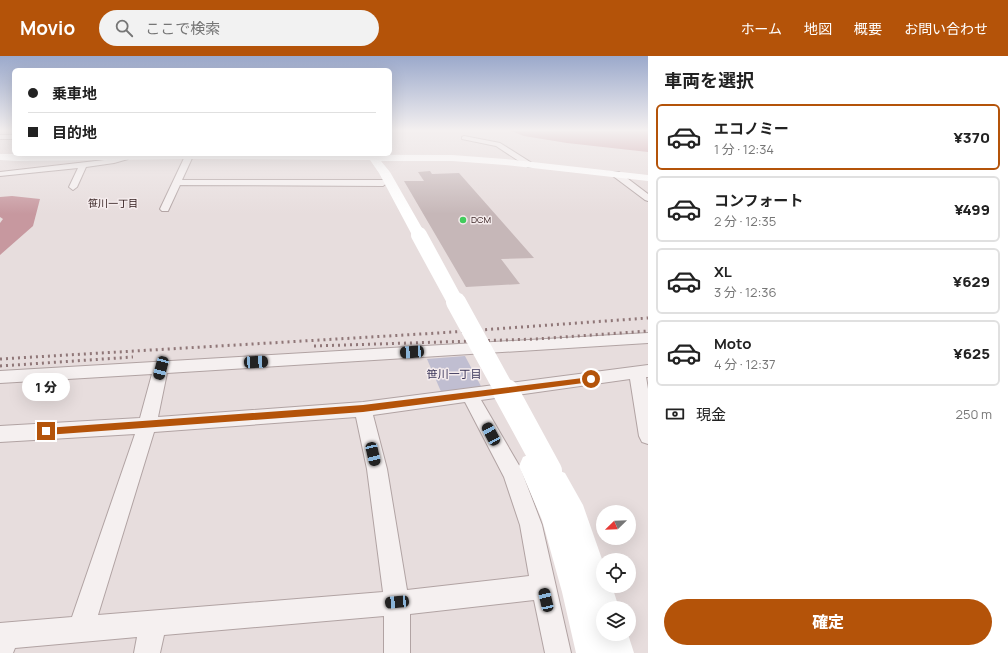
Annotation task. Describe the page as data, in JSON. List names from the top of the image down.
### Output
{
  "districts": ["笹川一丁目"],
  "parks": ["笹川一丁目"],
  "places": ["DCM"],
  "north": "bottom left",
  "page": {
    "header": "Movio",
    "search": "ここで検索",
    "nav": [
      "ホーム",
      "地図",
      "概要",
      "お問い合わせ"
    ],
    "heading": "車両を選択",
    "banner": ["乗車地", "目的地"],
    "list": [
      {
        "name": "エコノミー",
        "note": "1 分 · 12:34",
        "value": "¥370"
      },
      {
        "name": "コンフォート",
        "note": "2 分 · 12:35",
        "value": "¥499"
      },
      {
        "name": "XL",
        "note": "3 分 · 12:36",
        "value": "¥629"
      },
      {
        "name": "Moto",
        "note": "4 分 · 12:37",
        "value": "¥625"
      }
    ],
    "bubble": "1 分",
    "pay": ["現金", "250 m"],
    "buttons": "確定"
  }
}
